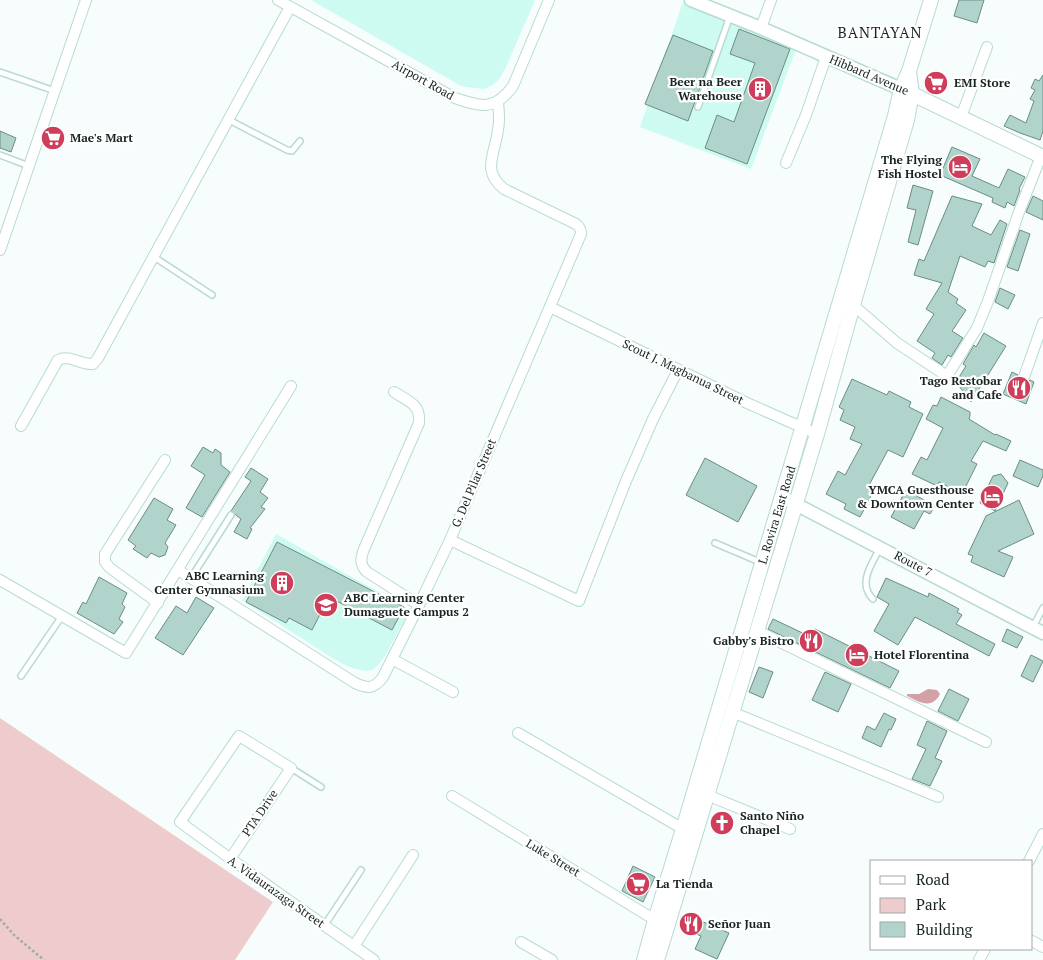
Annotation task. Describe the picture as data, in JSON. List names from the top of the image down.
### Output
{
  "streets": {
    "main road": ["Hibbard Avenue", "L. Rovira East Road"],
    "street": [
      "Airport Road",
      "Scout J. Magbanua Street",
      "G. Del Pilar Street",
      "Route 7",
      "PTA Drive",
      "Luke Street",
      "A. Vidaurazaga Street"
    ]
  },
  "crossings": [
    ["Hibbard Avenue", "L. Rovira East Road"],
    ["Airport Road", "G. Del Pilar Street"],
    ["Scout J. Magbanua Street", "G. Del Pilar Street"],
    ["Scout J. Magbanua Street", "L. Rovira East Road"],
    ["L. Rovira East Road", "Route 7"],
    ["L. Rovira East Road", "Luke Street"],
    ["PTA Drive", "A. Vidaurazaga Street"]
  ],
  "districts": ["BANTAYAN"],
  "places": {
    "supermarket": ["EMI Store", "Mae's Mart", "La Tienda"],
    "building": ["Beer na Beer Warehouse", "ABC Learning Center Gymnasium"],
    "hotel": ["The Flying Fish Hostel", "YMCA Guesthouse & Downtown Center", "Hotel Florentina"],
    "restaurant": ["Tago Restobar and Cafe", "Gabby's Bistro", "Señor Juan"],
    "school or university": ["ABC Learning Center Dumaguete Campus 2"],
    "church": ["Santo Niño Chapel"]
  },
  "legend": ["Road", "Park", "Building"]
}
